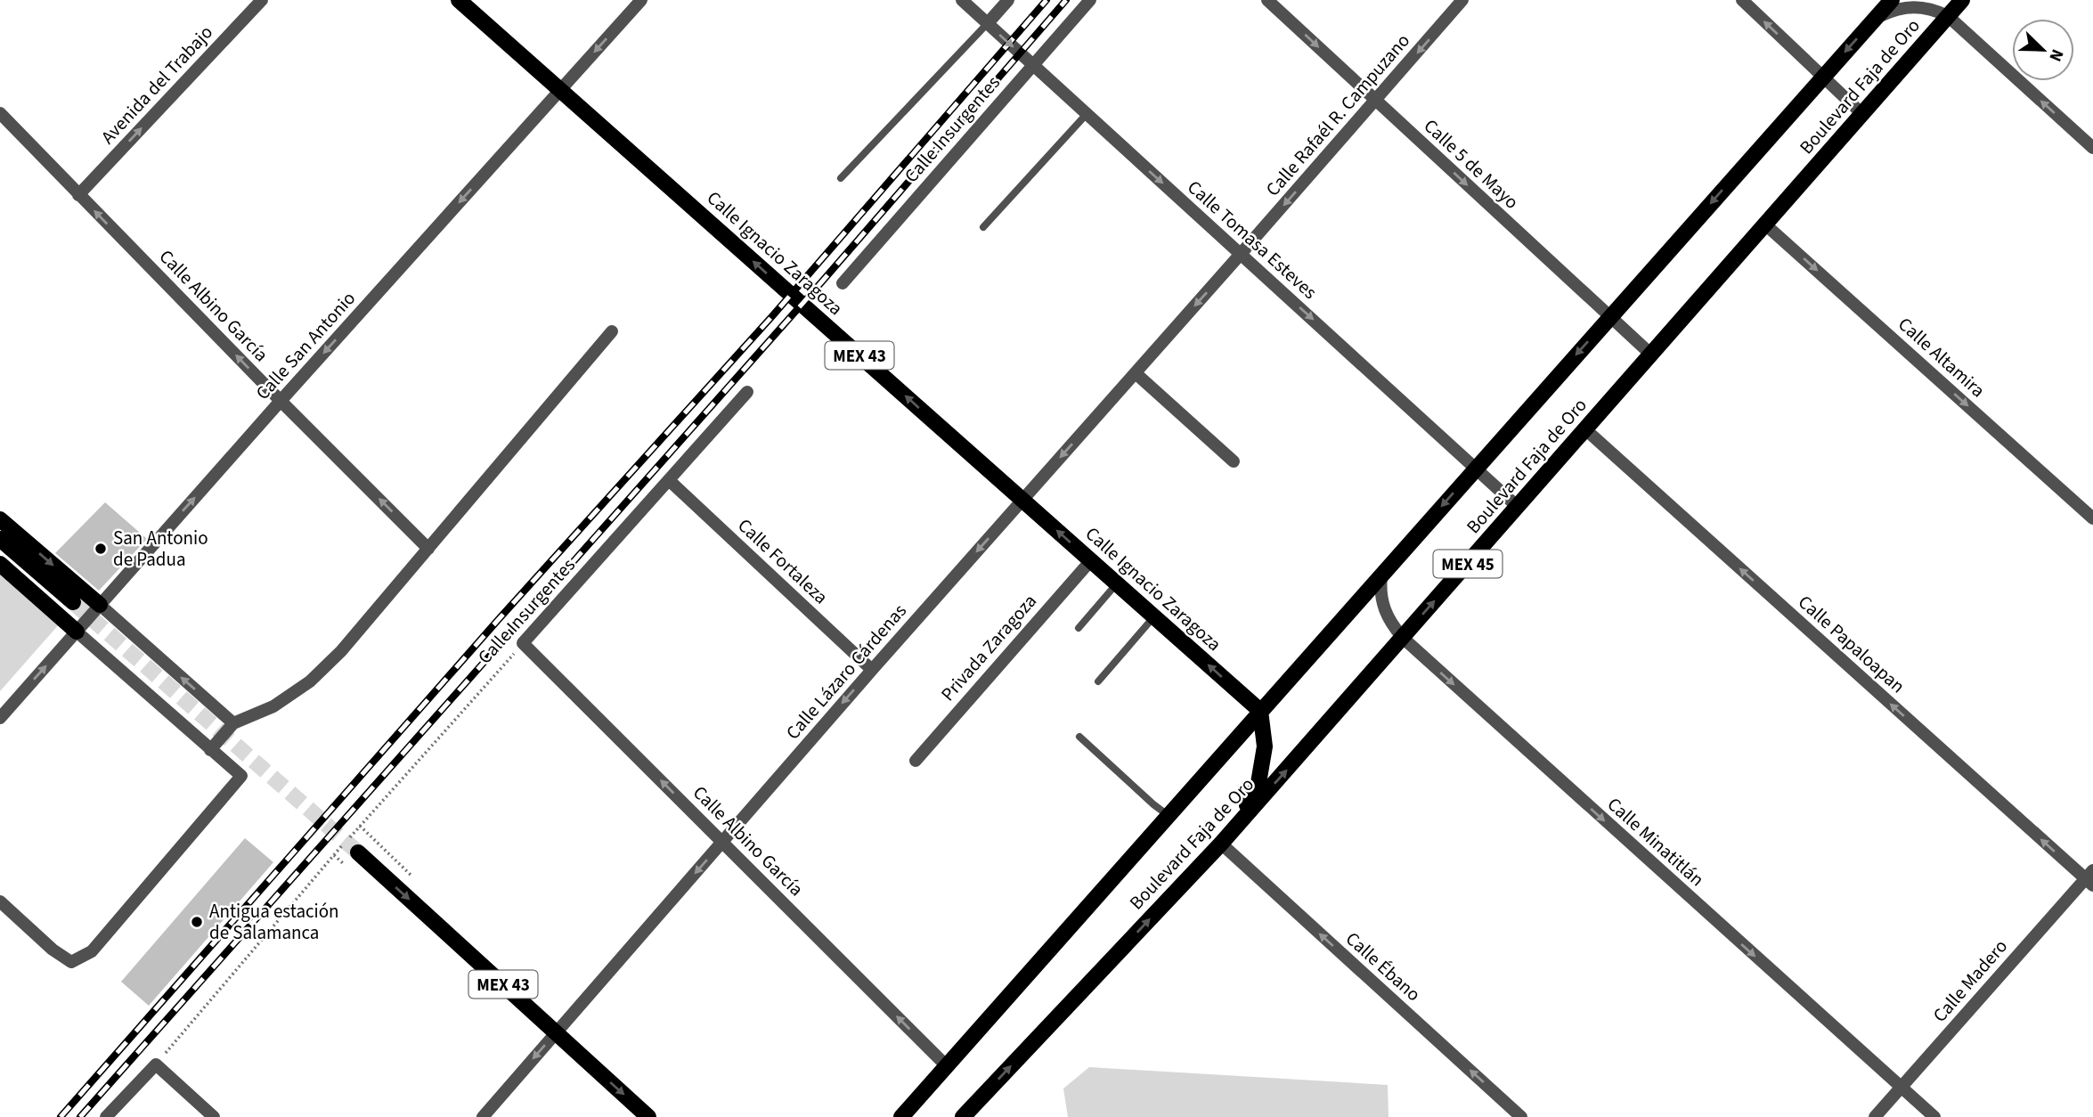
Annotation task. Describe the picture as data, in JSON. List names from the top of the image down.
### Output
{
  "streets": {
    "main road": [
      "Boulevard Faja de Oro",
      "Calle Ignacio Zaragoza",
      "MEX 43",
      "MEX 45"
    ],
    "street": [
      "Avenida del Trabajo",
      "Calle Rafaél R. Campuzano",
      "Calle Insurgentes",
      "Calle 5 de Mayo",
      "Calle Tomasa Esteves",
      "Calle Albino García",
      "Calle San Antonio",
      "Calle Altamira",
      "Calle Fortaleza",
      "Calle Papaloapan",
      "Privada Zaragoza",
      "Calle Lázaro Cárdenas",
      "Calle Minatitlán",
      "Calle Ébano",
      "Calle Madero"
    ]
  },
  "crossings": [
    ["Avenida del Trabajo", "Calle Albino García"],
    ["Boulevard Faja de Oro", "Calle 5 de Mayo"],
    ["Boulevard Faja de Oro", "Calle Tomasa Esteves"],
    ["Boulevard Faja de Oro", "Calle Ignacio Zaragoza"],
    ["Boulevard Faja de Oro", "Calle Albino García"],
    ["Boulevard Faja de Oro", "Calle Altamira"],
    ["Boulevard Faja de Oro", "Calle Papaloapan"],
    ["Boulevard Faja de Oro", "Calle Minatitlán"],
    ["Boulevard Faja de Oro", "Calle Ébano"],
    ["Calle Rafaél R. Campuzano", "Calle 5 de Mayo"],
    ["Calle Rafaél R. Campuzano", "Calle Tomasa Esteves"],
    ["Calle Rafaél R. Campuzano", "Calle Lázaro Cárdenas"],
    ["Calle Insurgentes", "Calle Tomasa Esteves"],
    ["Calle Insurgentes", "Calle Albino García"],
    ["Calle Insurgentes", "Calle Fortaleza"],
    ["Calle Tomasa Esteves", "Calle Lázaro Cárdenas"],
    ["Calle Ignacio Zaragoza", "Calle San Antonio"],
    ["Calle Ignacio Zaragoza", "Privada Zaragoza"],
    ["Calle Ignacio Zaragoza", "Calle Lázaro Cárdenas"],
    ["Calle Albino García", "Calle San Antonio"],
    ["Calle Albino García", "Calle Lázaro Cárdenas"],
    ["MEX 43", "Calle Lázaro Cárdenas"],
    ["Calle Fortaleza", "Calle Lázaro Cárdenas"],
    ["Calle Papaloapan", "Calle Madero"],
    ["Calle Minatitlán", "Calle Madero"]
  ],
  "one_way": [
    "Avenida del Trabajo",
    "Calle Rafaél R. Campuzano",
    "Calle 5 de Mayo",
    "Calle Tomasa Esteves",
    "Calle Ignacio Zaragoza",
    "Calle Albino García",
    "Calle Altamira",
    "Calle Papaloapan",
    "Calle Lázaro Cárdenas",
    "Calle Minatitlán",
    "Calle Ébano"
  ],
  "places": ["San Antonio de Padua", "Antigua estación de Salamanca"],
  "north": "bottom right"
}
